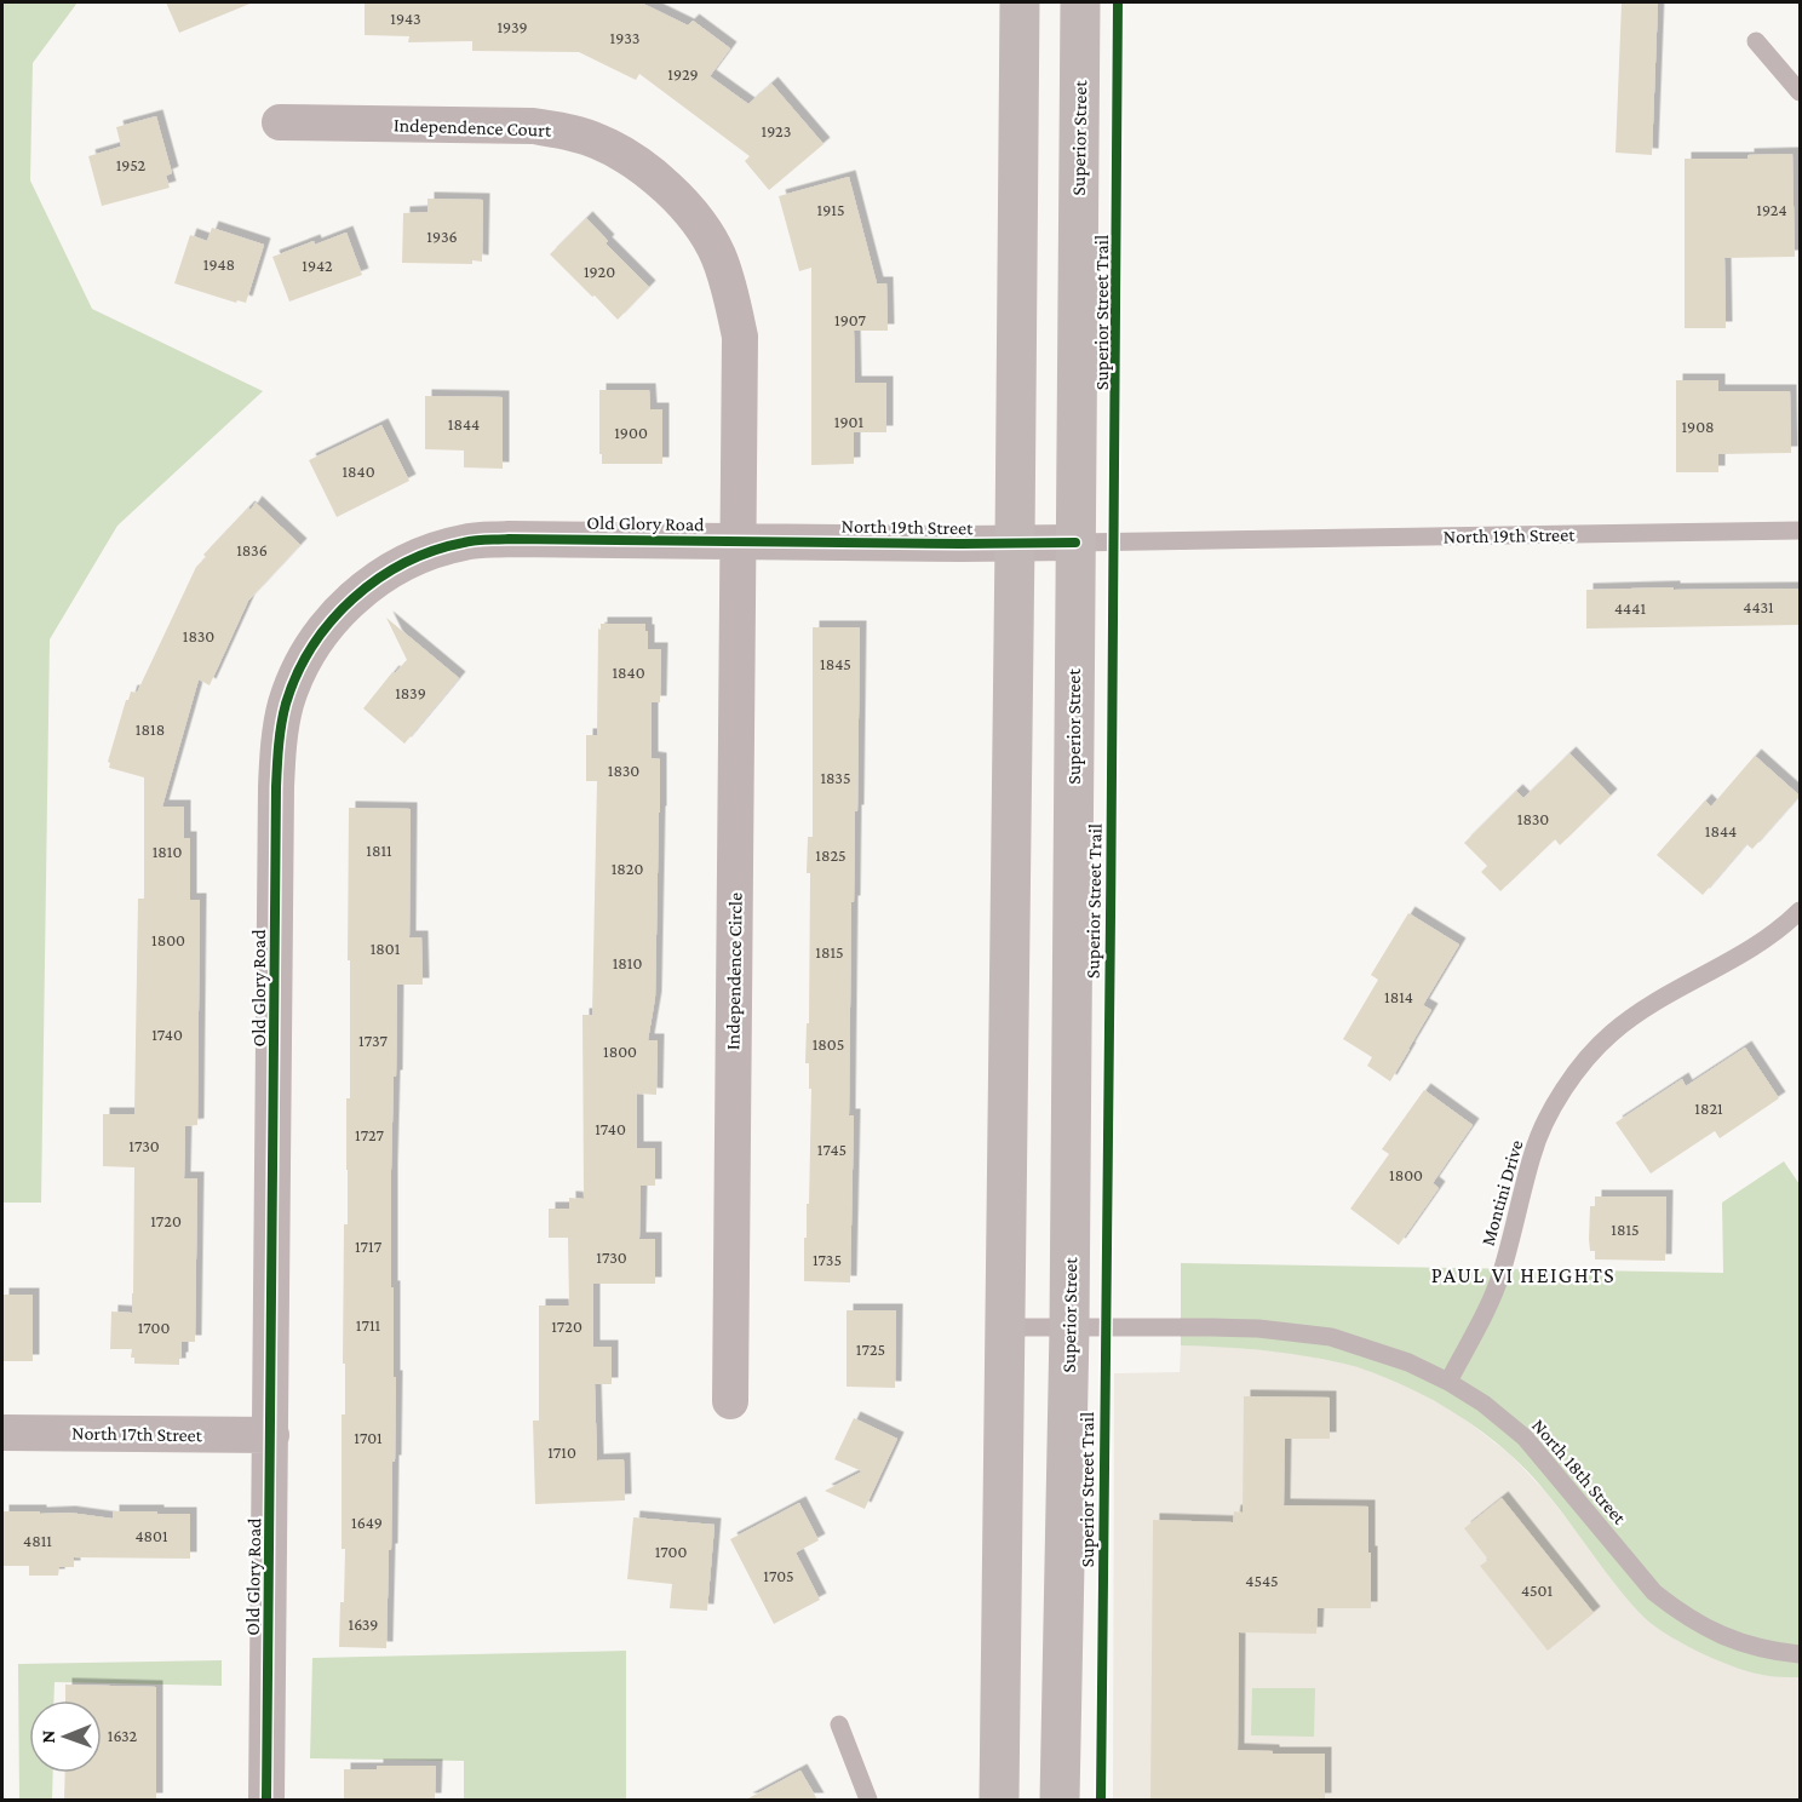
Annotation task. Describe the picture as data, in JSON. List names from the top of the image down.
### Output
{
  "streets": {
    "main road": ["Superior Street"],
    "street": [
      "Independence Court",
      "Old Glory Road",
      "North 19th Street",
      "Independence Circle",
      "North 17th Street"
    ],
    "lane": ["Montini Drive", "North 18th Street"],
    "cycle path": ["Superior Street Trail"]
  },
  "crossings": [
    ["Independence Court", "Old Glory Road"],
    ["Independence Court", "North 19th Street"],
    ["Independence Court", "Independence Circle"],
    ["Superior Street", "North 19th Street"],
    ["Superior Street", "North 18th Street"],
    ["Old Glory Road", "North 19th Street"],
    ["Old Glory Road", "Independence Circle"],
    ["Old Glory Road", "North 17th Street"],
    ["North 19th Street", "Independence Circle"],
    ["Montini Drive", "North 18th Street"]
  ],
  "districts": ["PAUL VI HEIGHTS"],
  "house_numbers": [
    "1943",
    "1939",
    "1933",
    "1929",
    "1923",
    "1952",
    "1915",
    "1924",
    "1936",
    "1948",
    "1942",
    "1920",
    "1907",
    "1901",
    "1844",
    "1908",
    "1900",
    "1840",
    "1836",
    "4431",
    "4441",
    "1830",
    "1845",
    "1840",
    "1839",
    "1818",
    "1830",
    "1835",
    "1830",
    "1844",
    "1811",
    "1810",
    "1825",
    "1820",
    "1800",
    "1801",
    "1815",
    "1810",
    "1814",
    "1740",
    "1737",
    "1805",
    "1800",
    "1821",
    "1740",
    "1727",
    "1730",
    "1745",
    "1800",
    "1720",
    "1815",
    "1717",
    "1730",
    "1735",
    "1711",
    "1720",
    "1700",
    "1725",
    "1701",
    "1710",
    "1649",
    "4801",
    "4811",
    "1700",
    "1705",
    "4545",
    "4501",
    "1639",
    "1632"
  ],
  "north": "left"
}
